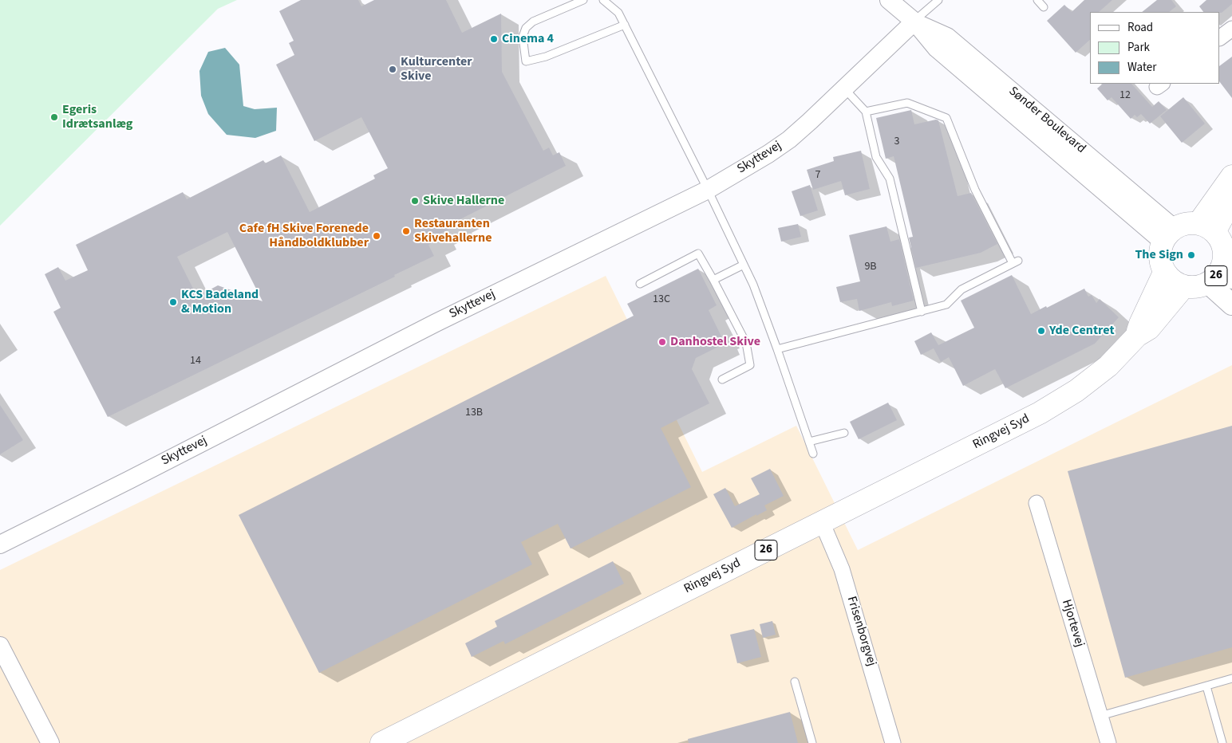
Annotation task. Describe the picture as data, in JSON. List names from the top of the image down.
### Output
{
  "streets": {
    "main road": ["26", "Ringvej Syd"],
    "street": [
      "Sønder Boulevard",
      "Skyttevej",
      "Hjortevej",
      "Frisenborgvej"
    ]
  },
  "crossings": [
    ["Sønder Boulevard", "Skyttevej"],
    ["Sønder Boulevard", "26"],
    ["Sønder Boulevard", "Ringvej Syd"],
    ["26", "Ringvej Syd"],
    ["Ringvej Syd", "Frisenborgvej"]
  ],
  "places": [
    "Cinema 4",
    "Kulturcenter Skive",
    "Egeris Idrætsanlæg",
    "Skive Hallerne",
    "Restauranten Skivehallerne",
    "Cafe fH Skive Forenede Håndboldklubber",
    "The Sign",
    "KCS Badeland & Motion",
    "Yde Centret",
    "Danhostel Skive"
  ],
  "house_numbers": [
    "12",
    "3",
    "7",
    "9B",
    "13C",
    "14",
    "13B"
  ],
  "legend": ["Road", "Park", "Water"]
}
